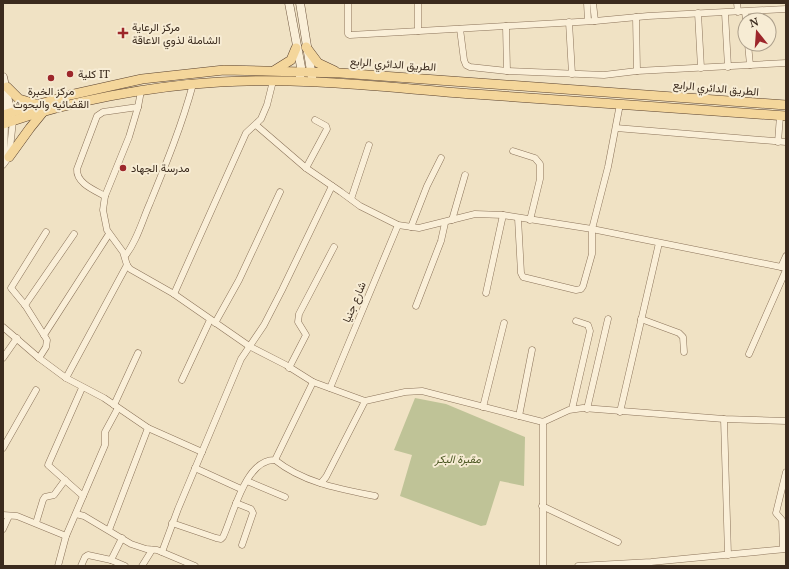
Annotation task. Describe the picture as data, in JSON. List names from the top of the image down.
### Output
{
  "streets": {
    "main road": ["الطريق الدائري الرابع"],
    "street": ["شارع جنيا"]
  },
  "parks": ["مقبرة البكر"],
  "places": {
    "health": ["مركز الرعاية الشاملة لذوي الاعاقة"],
    "other": ["كلية IT", "مركز الخبرة القضائيه والبحوث", "مدرسة الجهاد"]
  },
  "north": "top"
}
